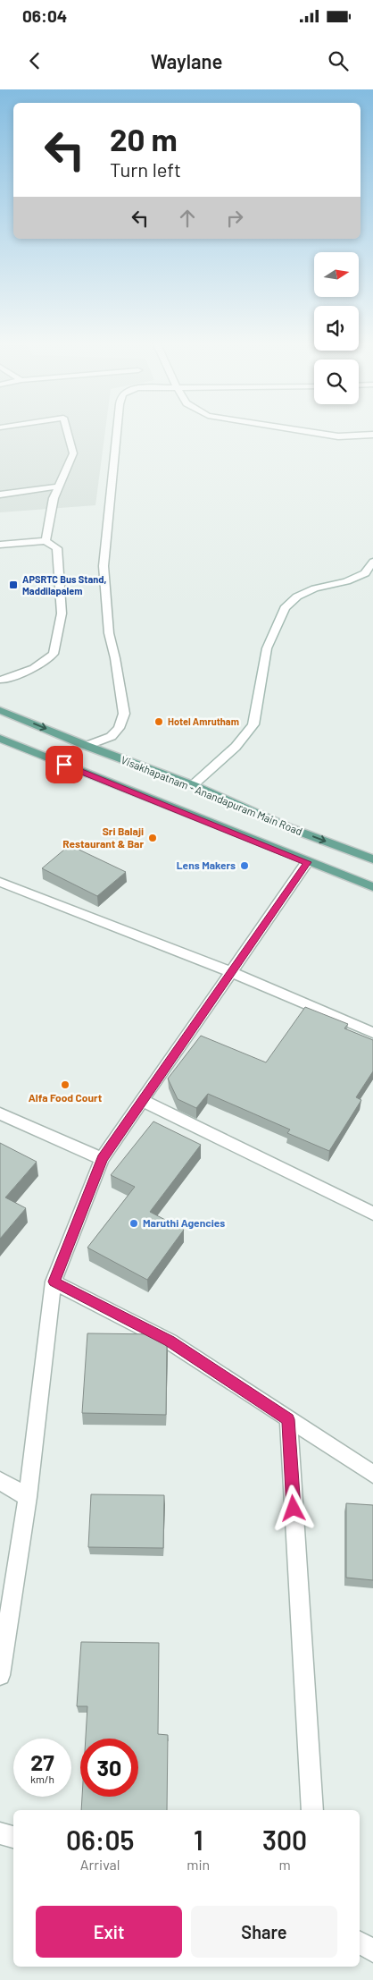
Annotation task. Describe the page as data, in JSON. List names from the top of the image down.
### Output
{
  "streets": {
    "main road": ["Visakhapatnam - Anandapuram Main Road"]
  },
  "places": {
    "transit": ["APSRTC Bus Stand, Maddilapalem"],
    "other": [
      "Hotel Amrutham",
      "Sri Balaji Restaurant & Bar",
      "Lens Makers",
      "Alfa Food Court",
      "Maruthi Agencies"
    ]
  },
  "north": "right",
  "page": {
    "status": "06:04",
    "header": "Waylane",
    "turn": ["20 m", "Turn left"],
    "speed": "27 km/h",
    "limit": "30",
    "eta": [
      "06:05",
      "Arrival",
      "1",
      "min",
      "300",
      "m"
    ],
    "buttons": ["Exit", "Share"]
  }
}
